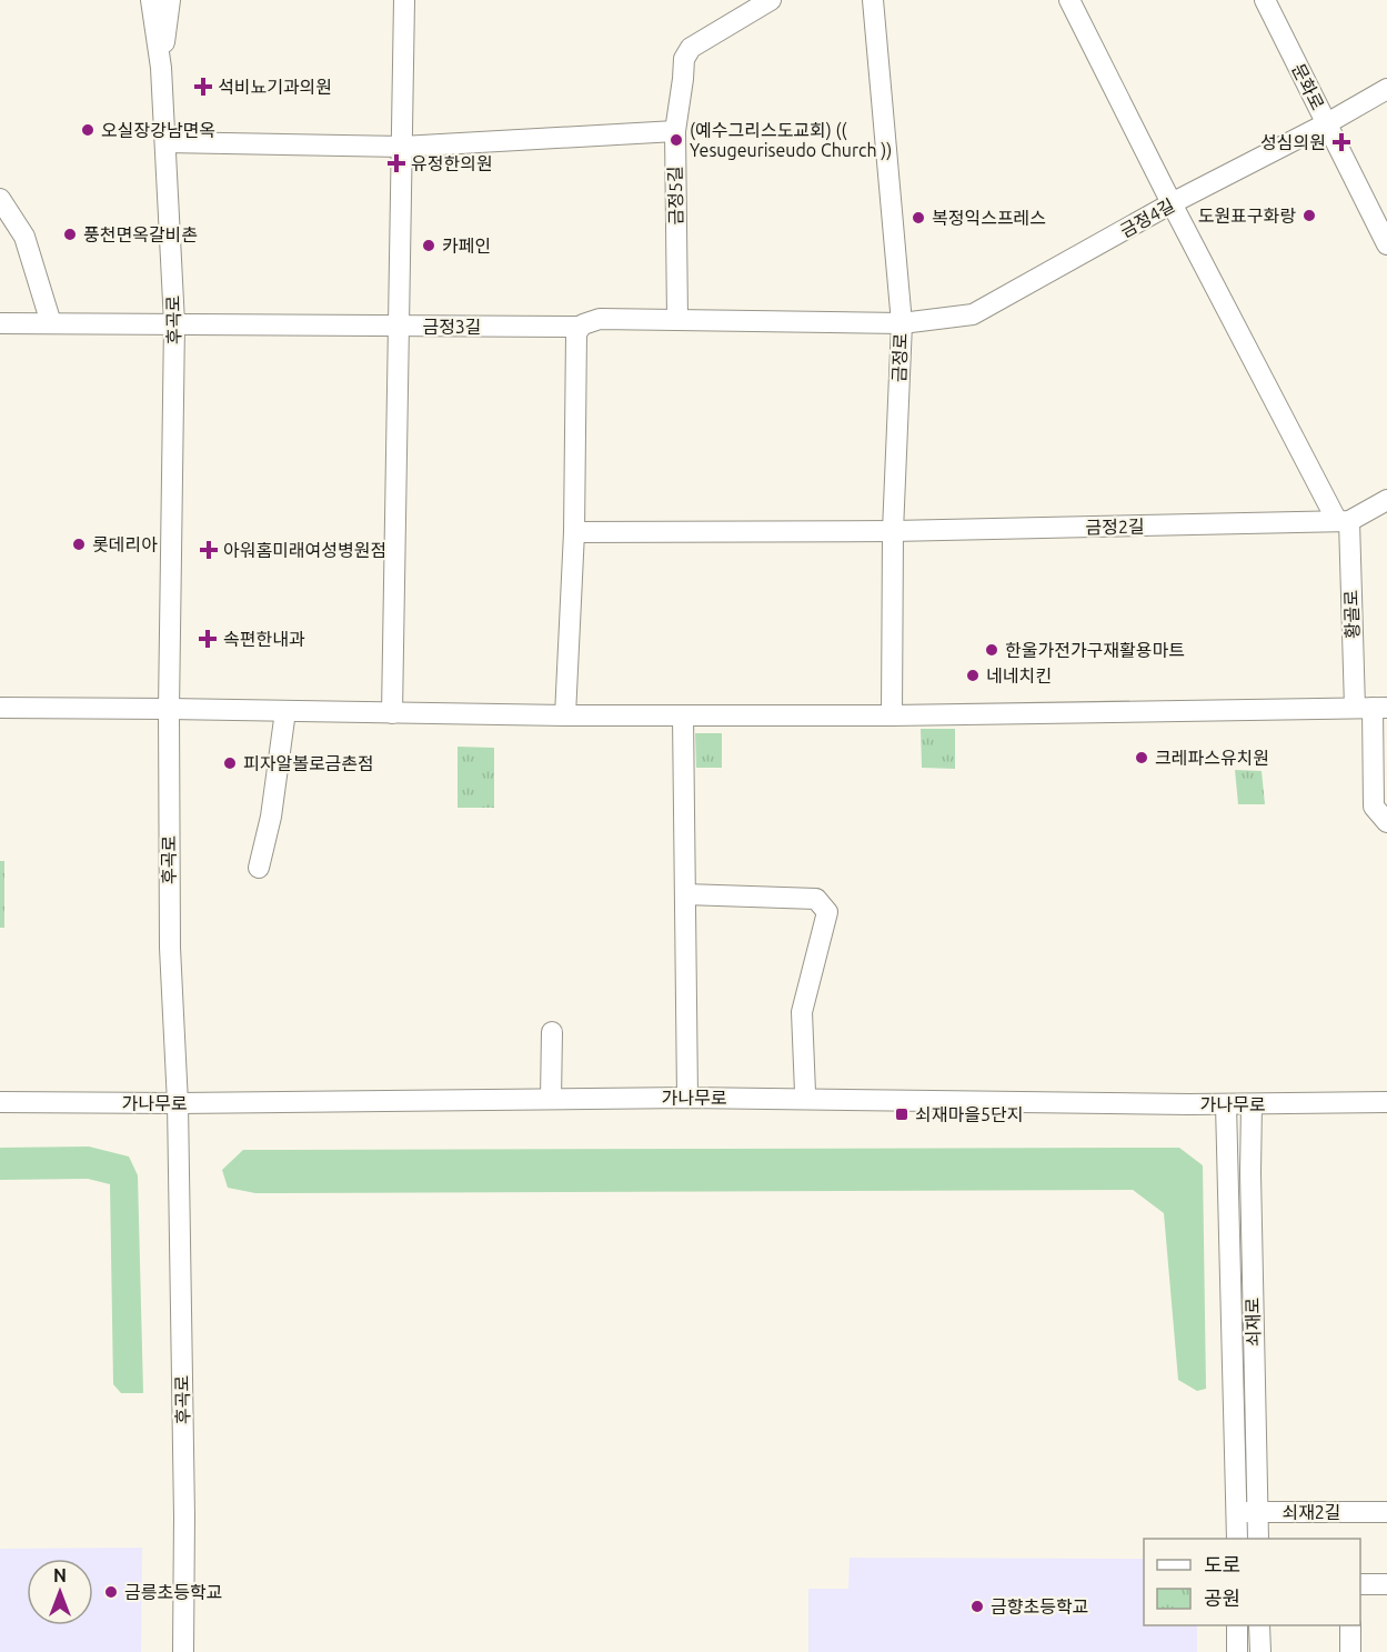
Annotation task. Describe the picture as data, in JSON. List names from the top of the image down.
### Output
{
  "streets": {
    "street": [
      "문화로",
      "금정5길",
      "금정4길",
      "후곡로",
      "금정3길",
      "금정로",
      "금정2길",
      "황골로",
      "가나무로",
      "쇠재로",
      "쇠재2길"
    ]
  },
  "crossings": [
    ["문화로", "금정4길"],
    ["금정5길", "금정3길"],
    ["금정4길", "금정3길"],
    ["금정4길", "금정로"],
    ["후곡로", "금정3길"],
    ["후곡로", "가나무로"],
    ["금정3길", "금정로"],
    ["금정로", "금정2길"],
    ["금정2길", "황골로"],
    ["가나무로", "쇠재로"],
    ["쇠재로", "쇠재2길"]
  ],
  "places": {
    "health": [
      "석비뇨기과의원",
      "성심의원",
      "유정한의원",
      "아워홈미래여성병원점",
      "속편한내과"
    ],
    "other": [
      "오실장강남면옥",
      "(예수그리스도교회) (( Yesugeuriseudo Church ))",
      "도원표구화랑",
      "복정익스프레스",
      "풍천면옥갈비촌",
      "카페인",
      "롯데리아",
      "한울가전가구재활용마트",
      "네네치킨",
      "크레파스유치원",
      "피자알볼로금촌점",
      "금릉초등학교",
      "금향초등학교"
    ],
    "transit": ["쇠재마을5단지"]
  },
  "legend": ["도로", "공원"],
  "north": "top"
}
